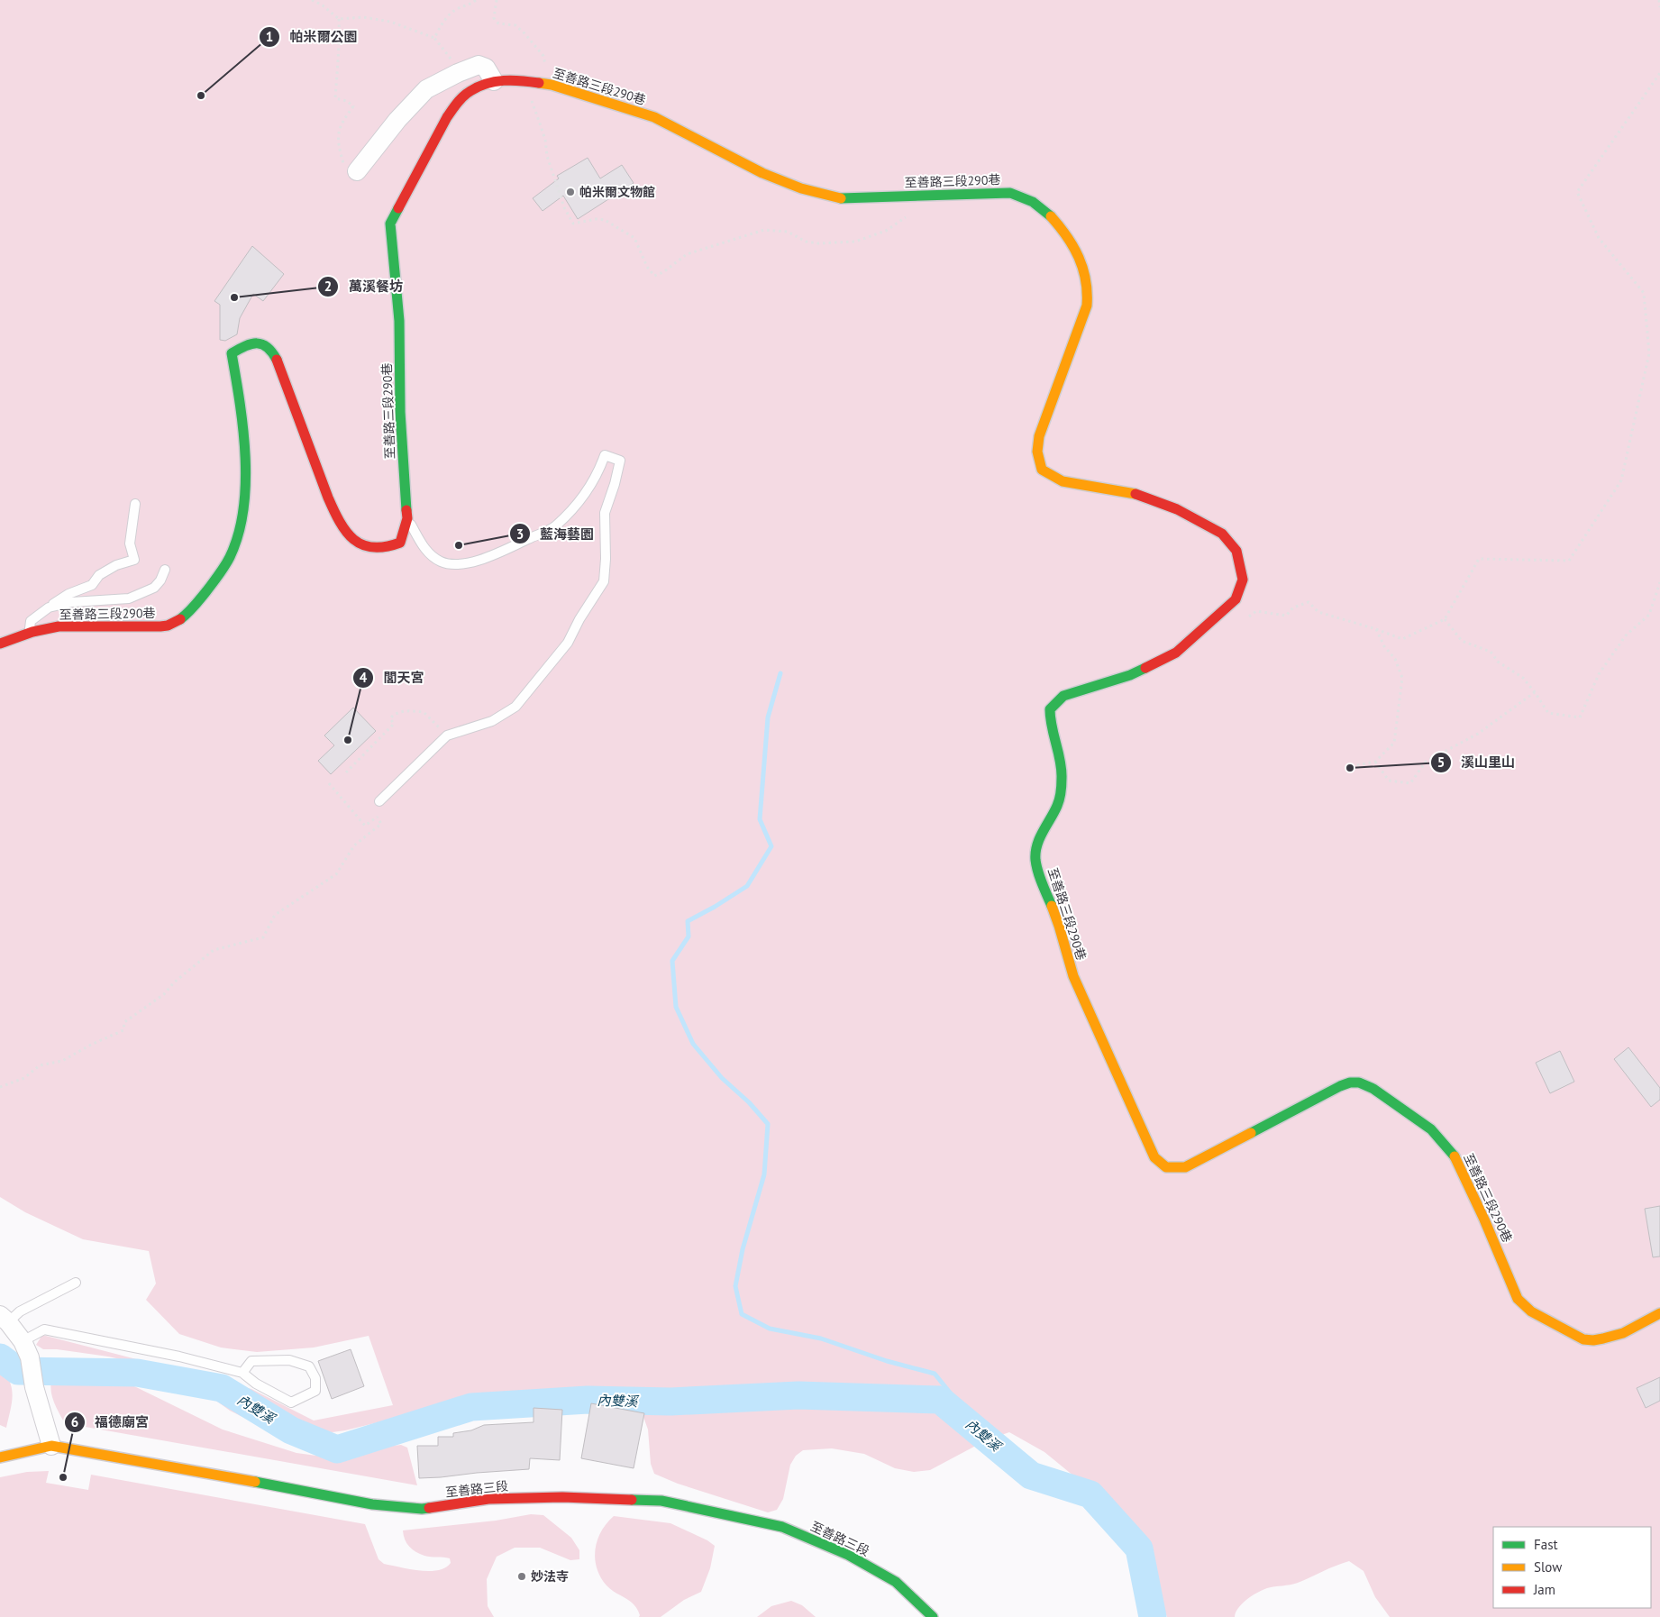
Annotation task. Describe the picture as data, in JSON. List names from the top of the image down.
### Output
{
  "streets": {
    "street": ["至善路三段290巷", "至善路三段"]
  },
  "water": ["內雙溪"],
  "places": [
    "帕米爾公園",
    "帕米爾文物館",
    "萬溪餐坊",
    "藍海藝園",
    "閭天宮",
    "溪山里山",
    "福德廟宮",
    "妙法寺"
  ],
  "legend": ["Fast", "Slow", "Jam"]
}
